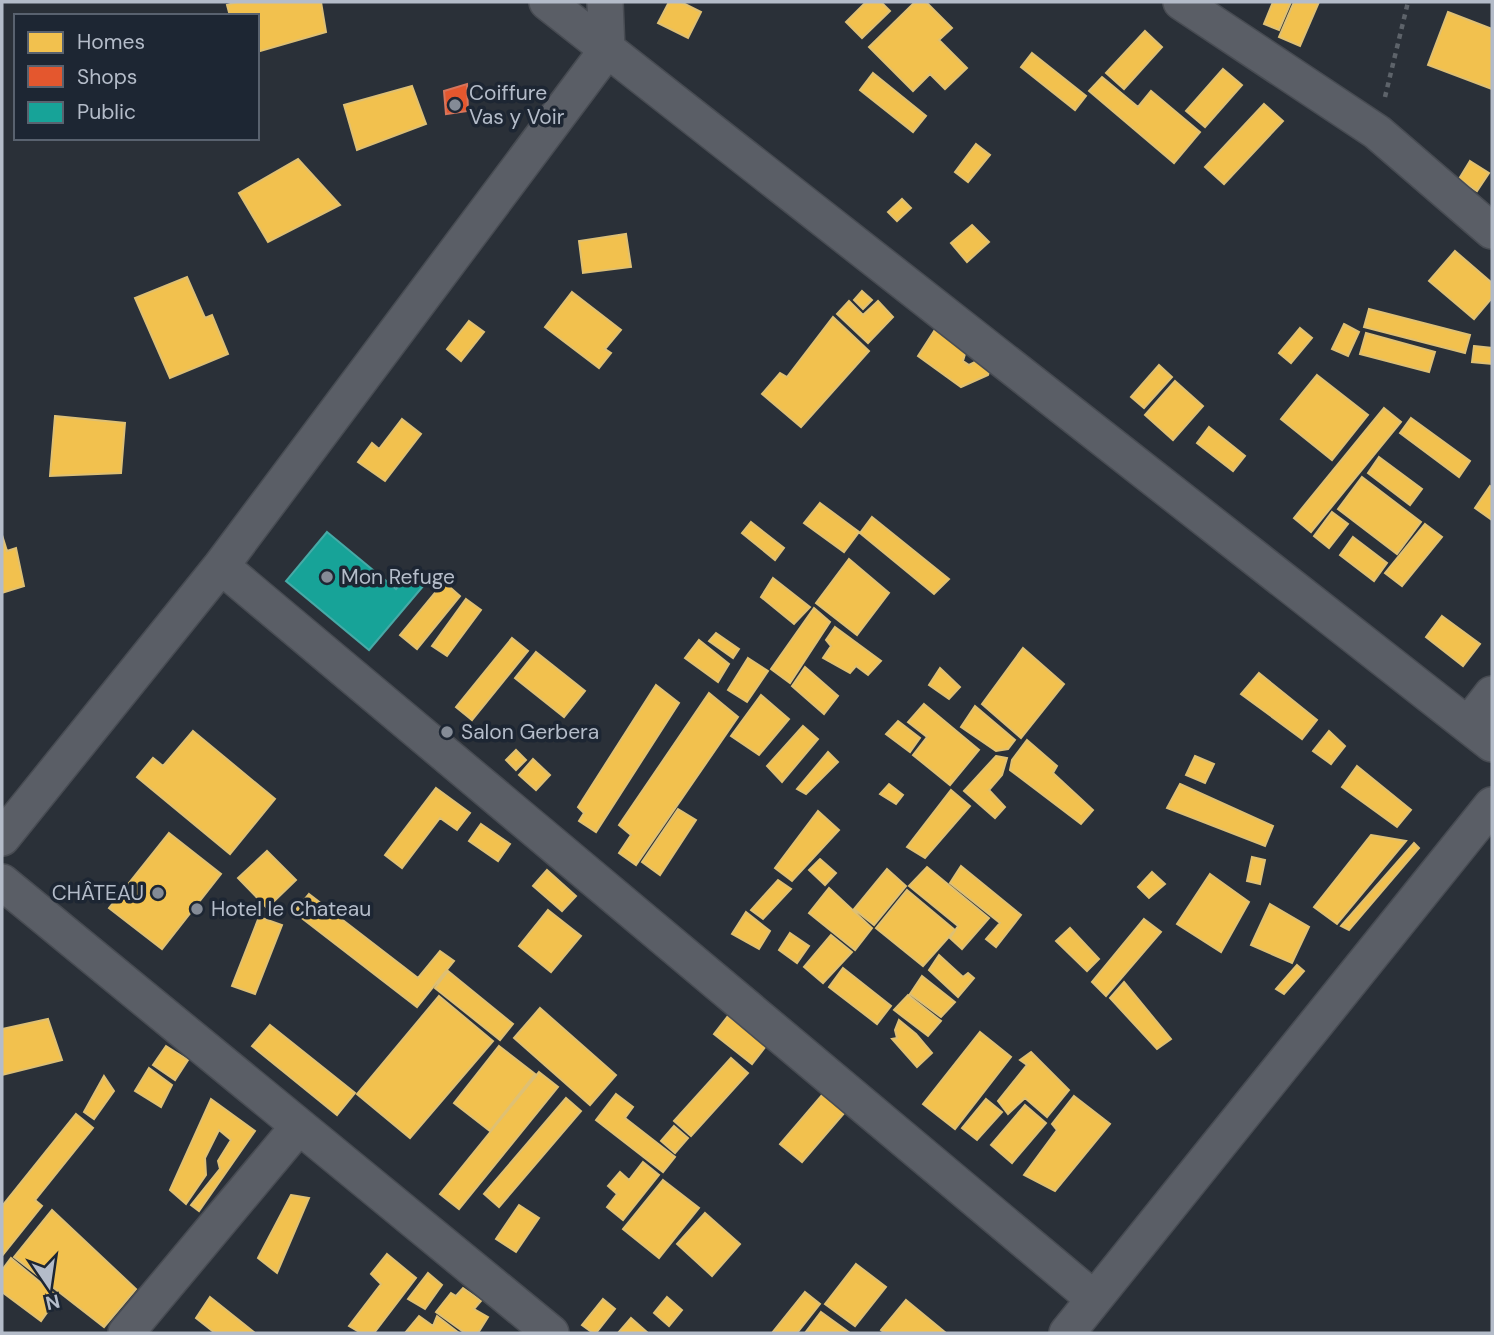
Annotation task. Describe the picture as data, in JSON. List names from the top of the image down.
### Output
{
  "places": [
    "Coiffure Vas y Voir",
    "Mon Refuge",
    "Salon Gerbera",
    "CHÂTEAU",
    "Hotel le Chateau"
  ],
  "legend": ["Homes", "Shops", "Public"],
  "north": "bottom"
}
